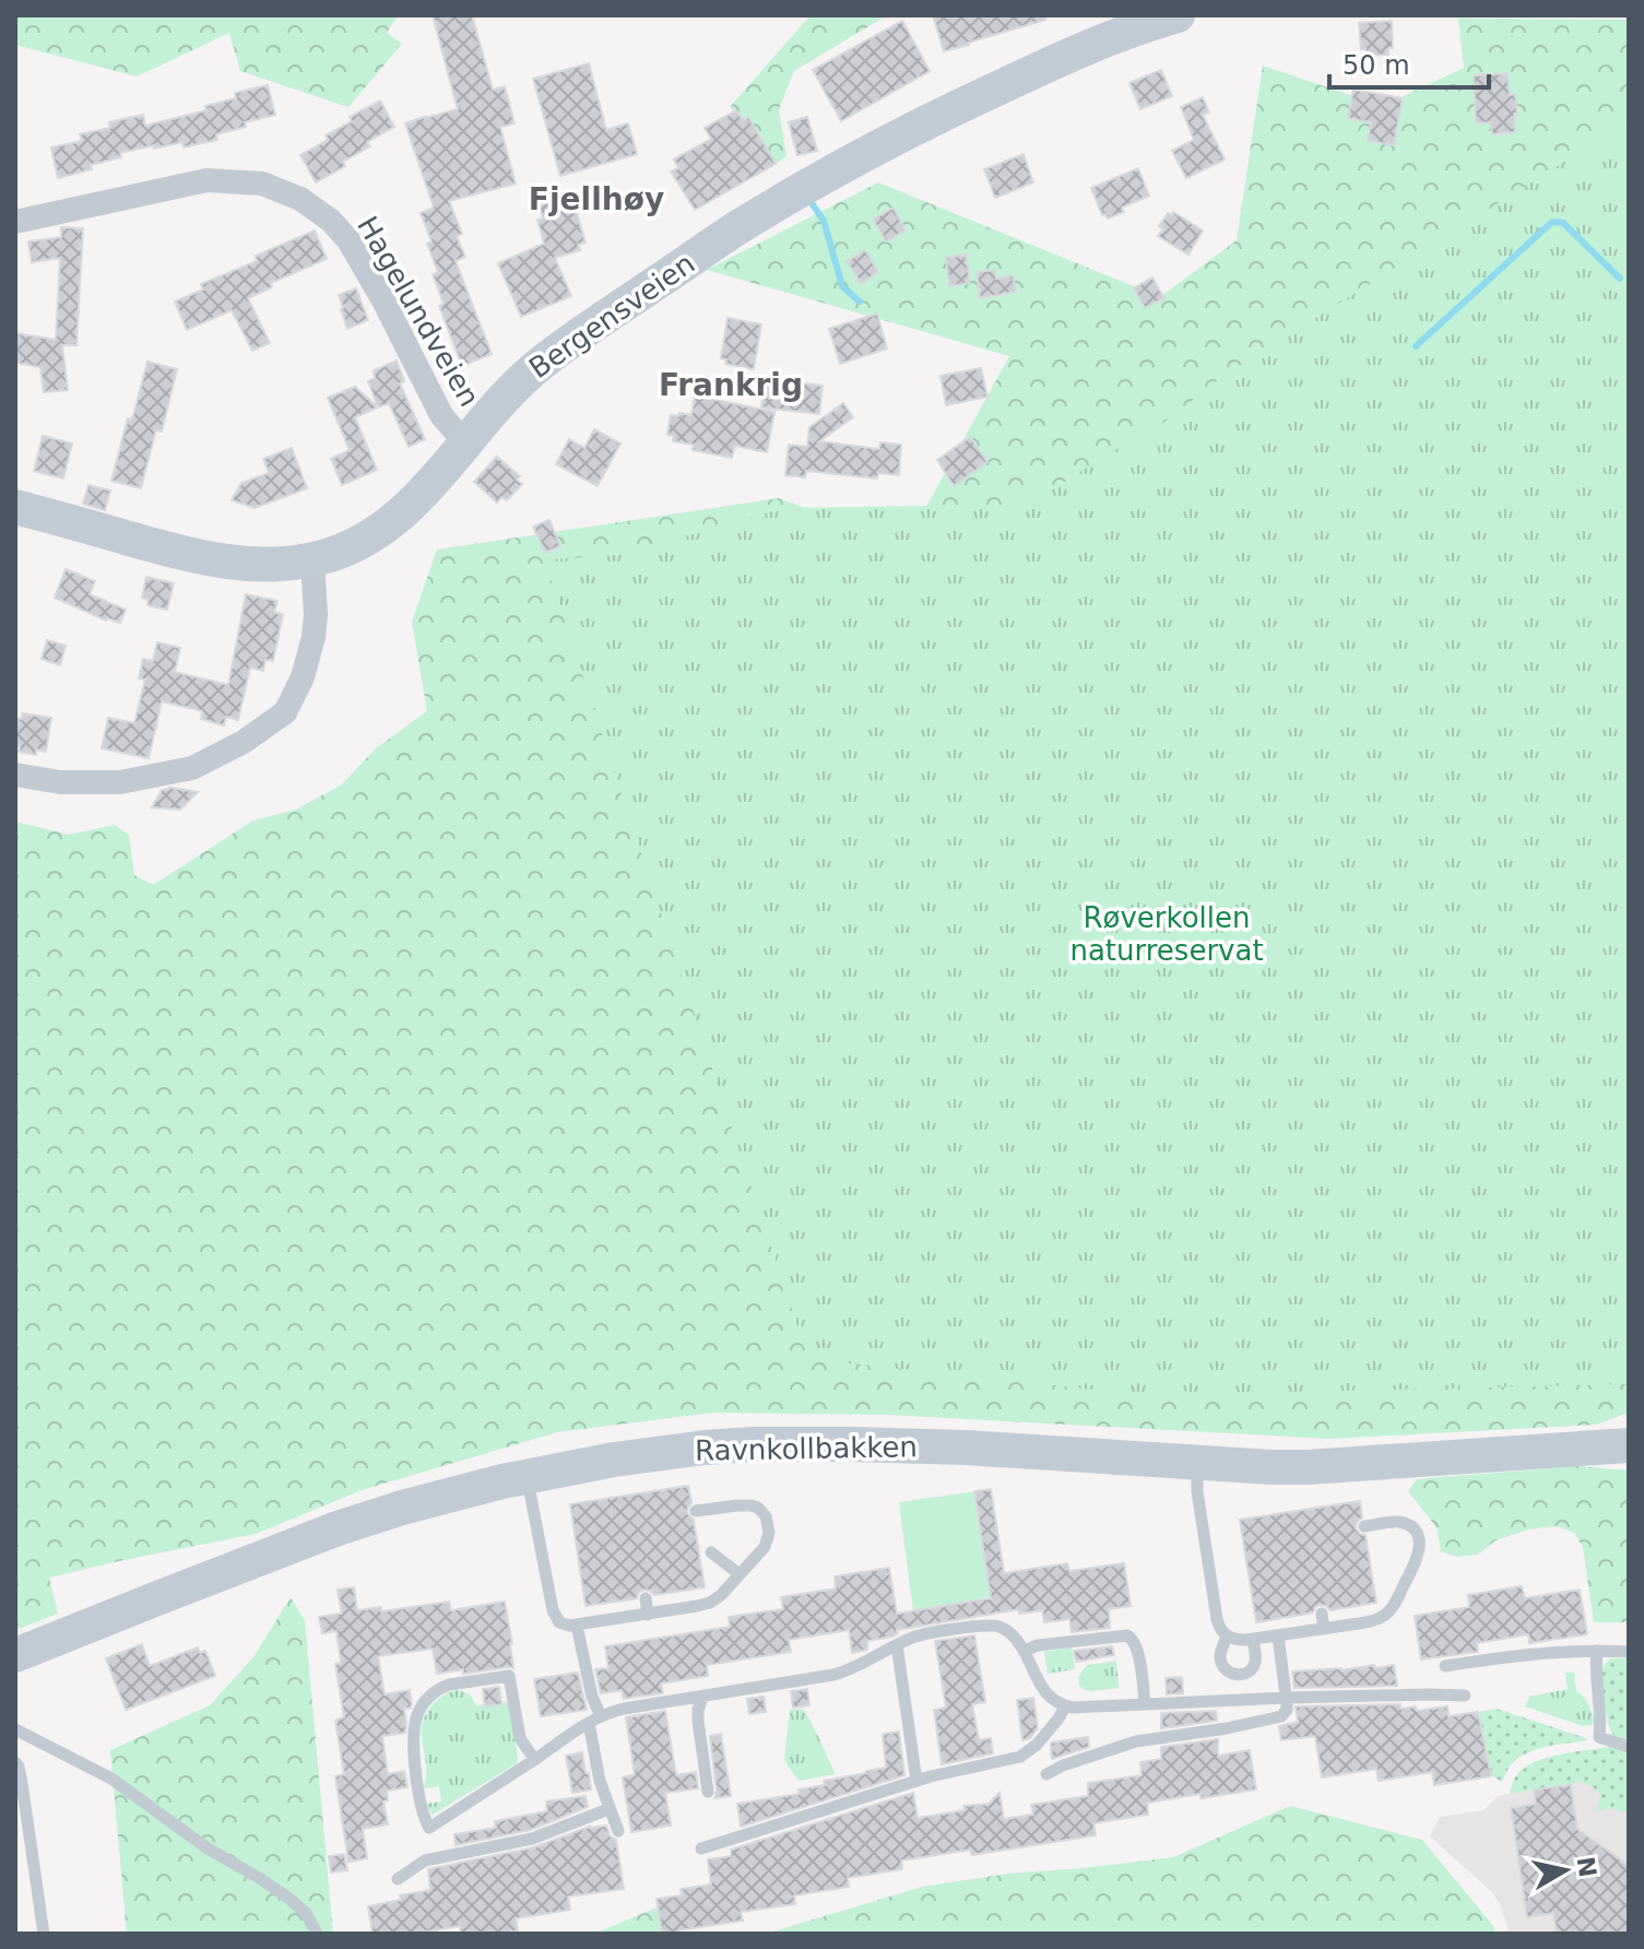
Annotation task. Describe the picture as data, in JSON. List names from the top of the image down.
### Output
{
  "streets": {
    "street": ["Hagelundveien", "Bergensveien", "Ravnkollbakken"]
  },
  "crossings": [
    ["Hagelundveien", "Bergensveien"]
  ],
  "districts": ["Fjellhøy", "Frankrig"],
  "parks": ["Røverkollen naturreservat"],
  "scale_bar": "50 m",
  "north": "right"
}
